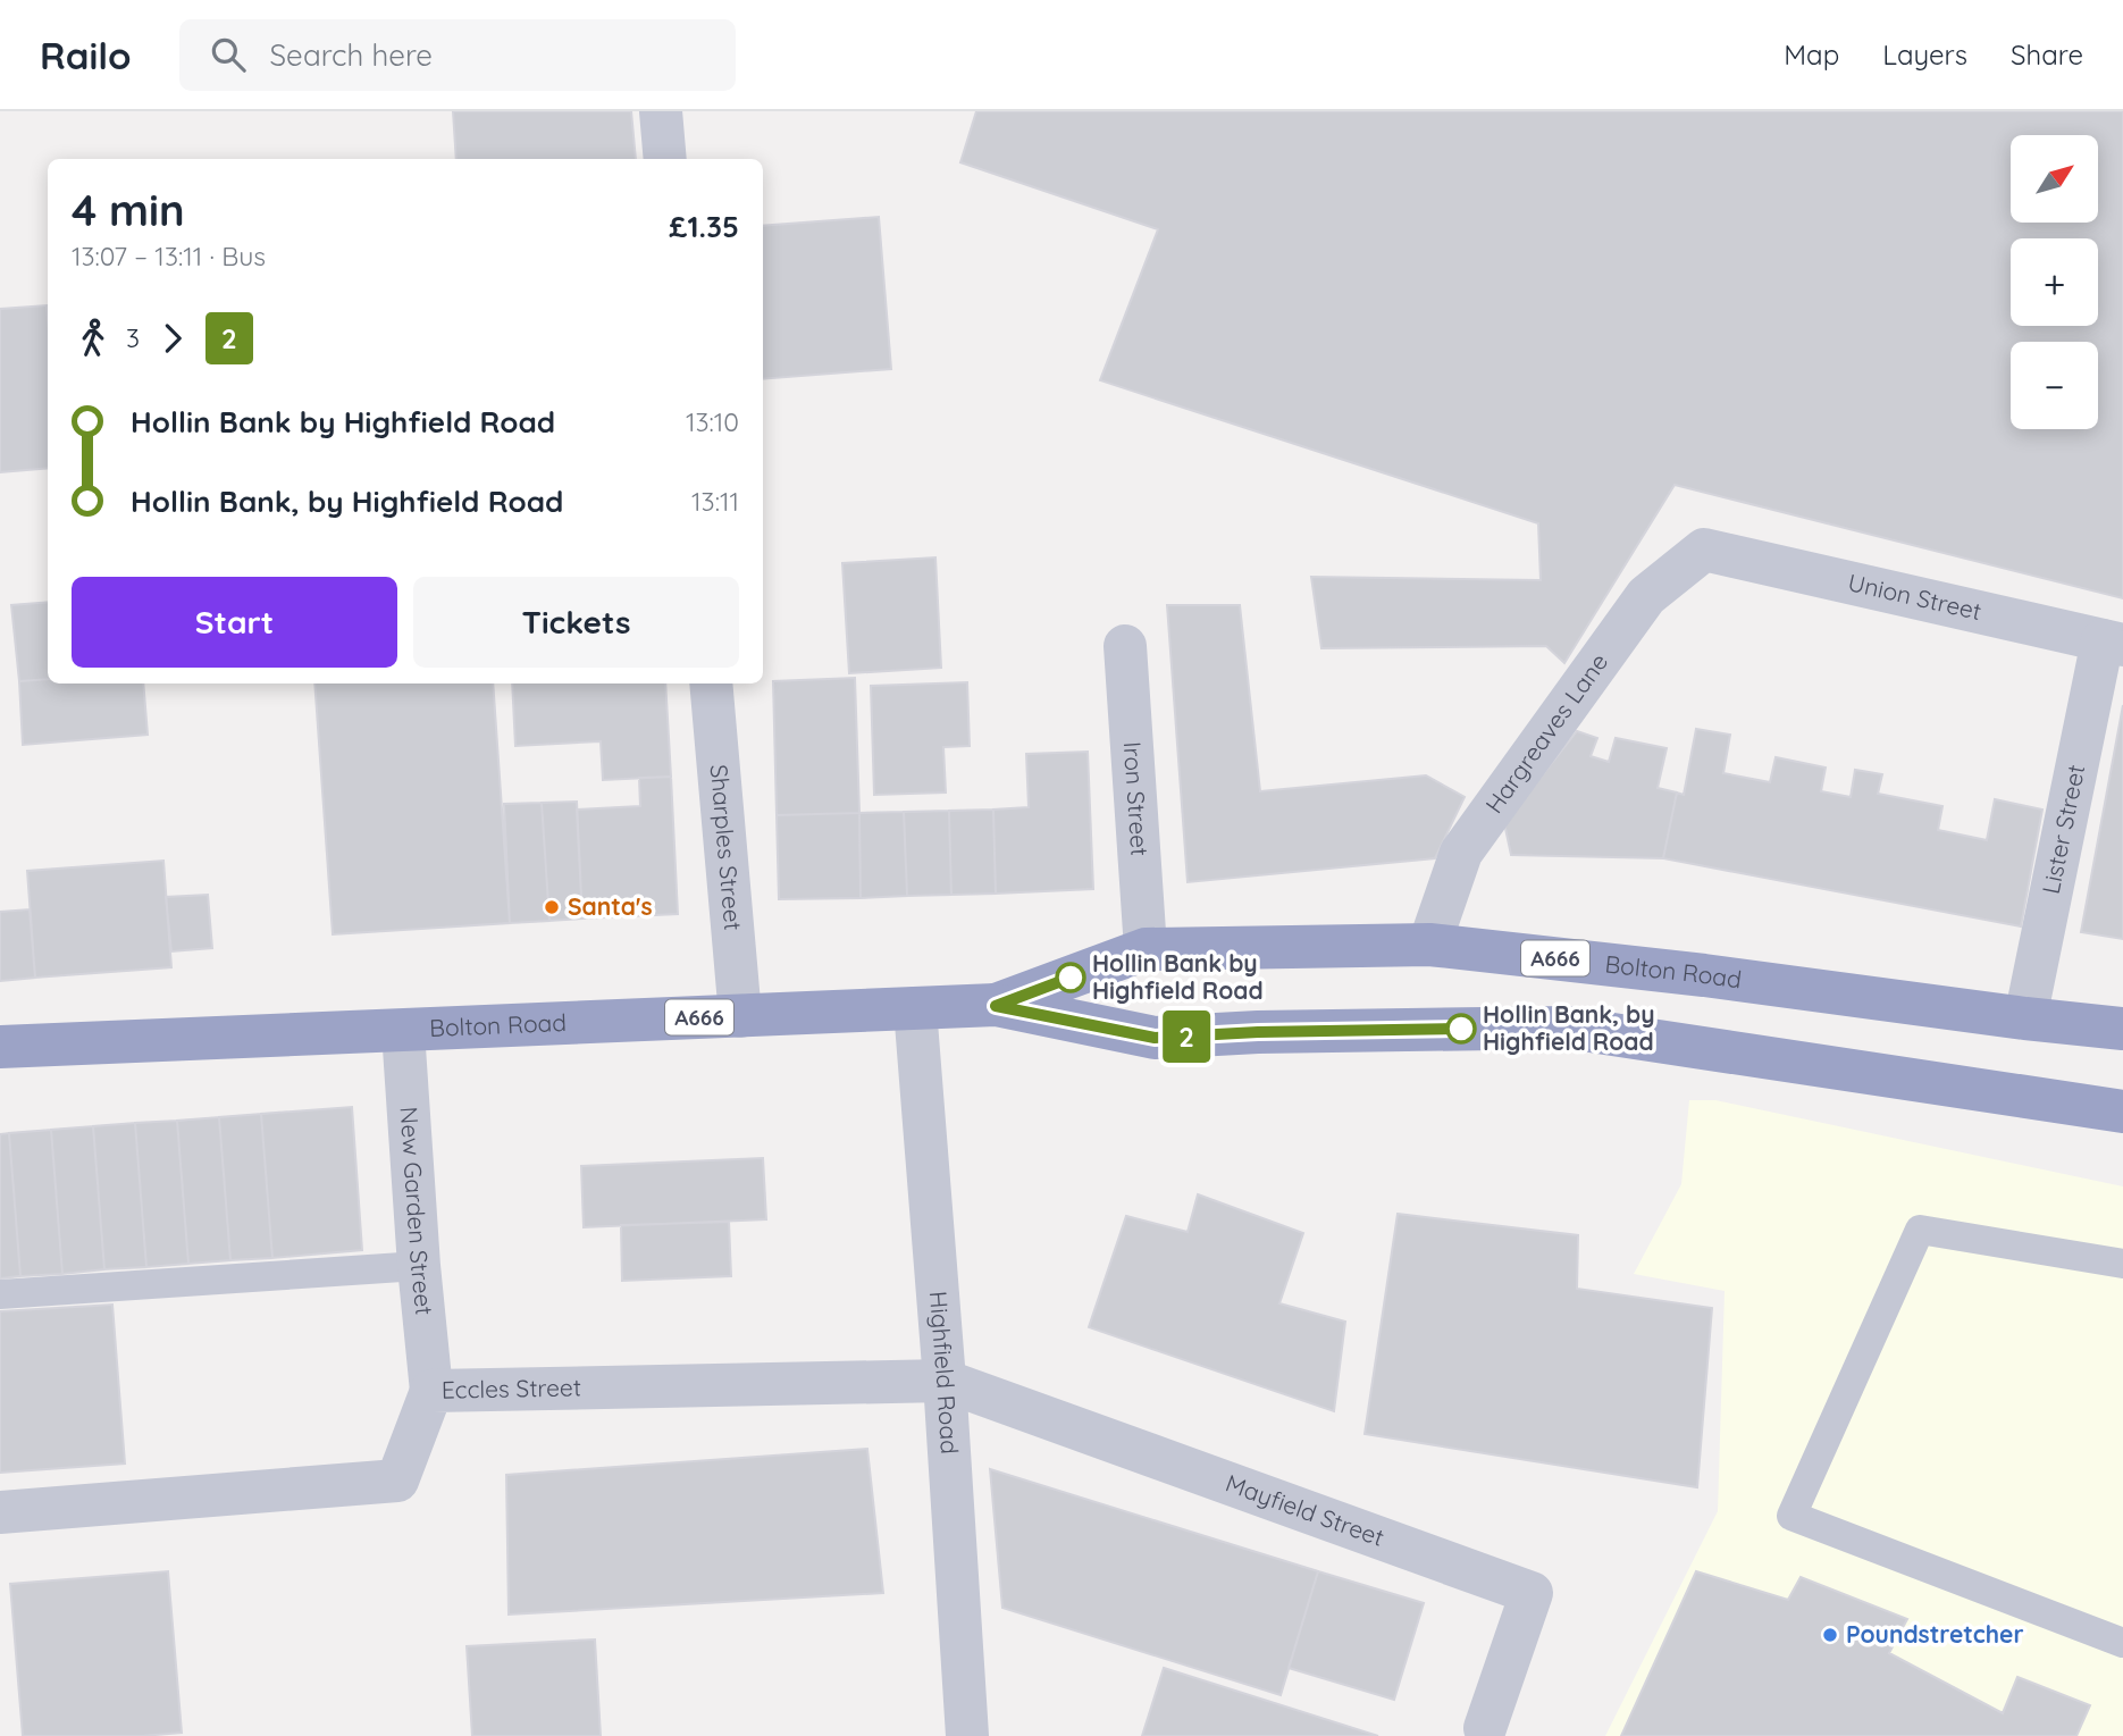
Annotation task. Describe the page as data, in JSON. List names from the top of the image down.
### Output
{
  "streets": {
    "highway": ["A666", "Bolton Road"],
    "street": [
      "Union Street",
      "Hargreaves Lane",
      "Iron Street",
      "Lister Street",
      "Sharples Street",
      "New Garden Street",
      "Highfield Road",
      "Eccles Street",
      "Mayfield Street"
    ]
  },
  "crossings": [
    ["Union Street", "Hargreaves Lane"],
    ["Union Street", "Lister Street"],
    ["Hargreaves Lane", "Bolton Road"],
    ["Iron Street", "Bolton Road"],
    ["Lister Street", "Bolton Road"],
    ["Sharples Street", "Bolton Road"],
    ["Bolton Road", "New Garden Street"],
    ["Bolton Road", "Highfield Road"],
    ["New Garden Street", "Eccles Street"],
    ["Highfield Road", "Eccles Street"],
    ["Highfield Road", "Mayfield Street"],
    ["Eccles Street", "Mayfield Street"]
  ],
  "places": [
    "Santa's",
    "Hollin Bank by Highfield Road",
    "Hollin Bank, by Highfield Road",
    "Poundstretcher"
  ],
  "lines": ["bus line 2"],
  "north": "top right",
  "page": {
    "header": "Railo",
    "search": "Search here",
    "nav": ["Map", "Layers", "Share"],
    "on_map": "2",
    "map_buttons": ["+", "−"],
    "heading": ["4 min", "13:07 – 13:11 · Bus", "£1.35"],
    "legs": ["3", "2"],
    "list": [
      {
        "name": "Hollin Bank by Highfield Road",
        "value": "13:10"
      },
      {
        "name": "Hollin Bank, by Highfield Road",
        "value": "13:11"
      }
    ],
    "buttons": ["Start", "Tickets"]
  }
}
